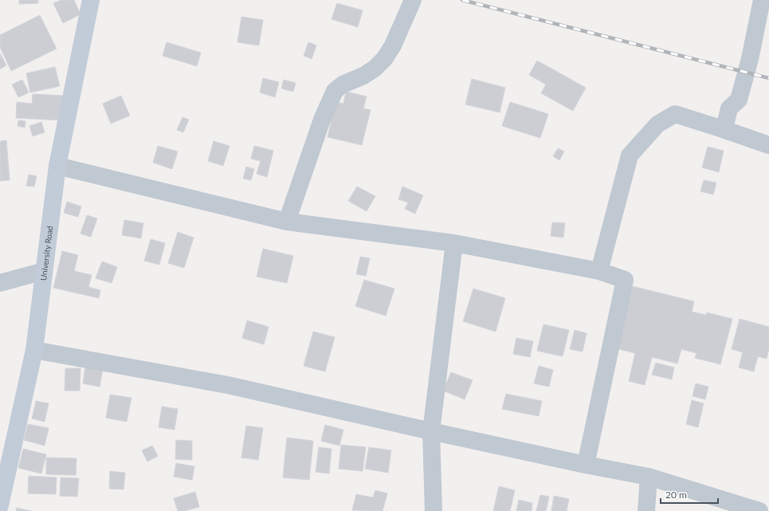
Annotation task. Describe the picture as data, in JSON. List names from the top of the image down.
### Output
{
  "streets": {
    "street": ["University Road"]
  },
  "scale_bar": "20 m"
}
